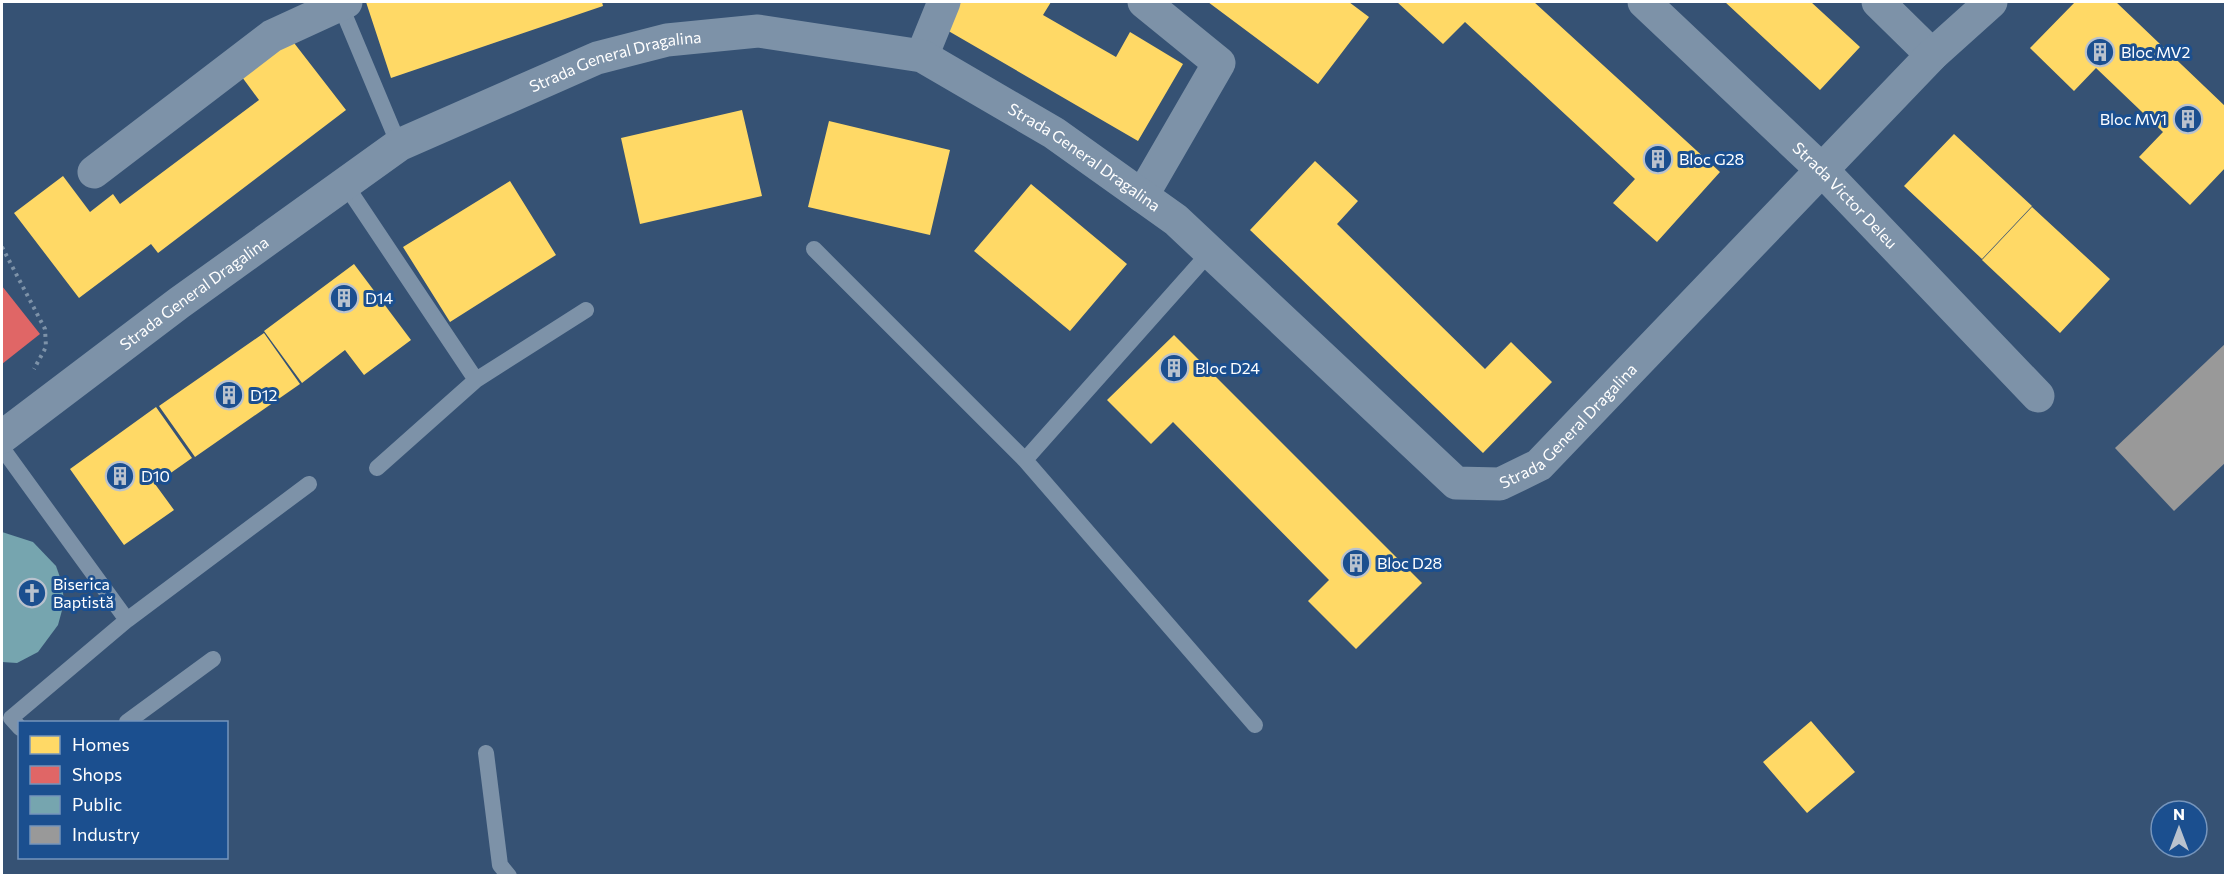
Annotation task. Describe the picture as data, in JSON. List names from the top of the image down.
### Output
{
  "streets": {
    "street": ["Strada General Dragalina", "Strada Victor Deleu"]
  },
  "crossings": [
    ["Strada General Dragalina", "Strada Victor Deleu"]
  ],
  "places": {
    "building": [
      "Bloc MV2",
      "Bloc MV1",
      "Bloc G28",
      "D14",
      "Bloc D24",
      "D12",
      "D10",
      "Bloc D28"
    ],
    "church": ["Biserica Baptistă"]
  },
  "legend": [
    "Homes",
    "Shops",
    "Public",
    "Industry"
  ],
  "north": "top"
}
